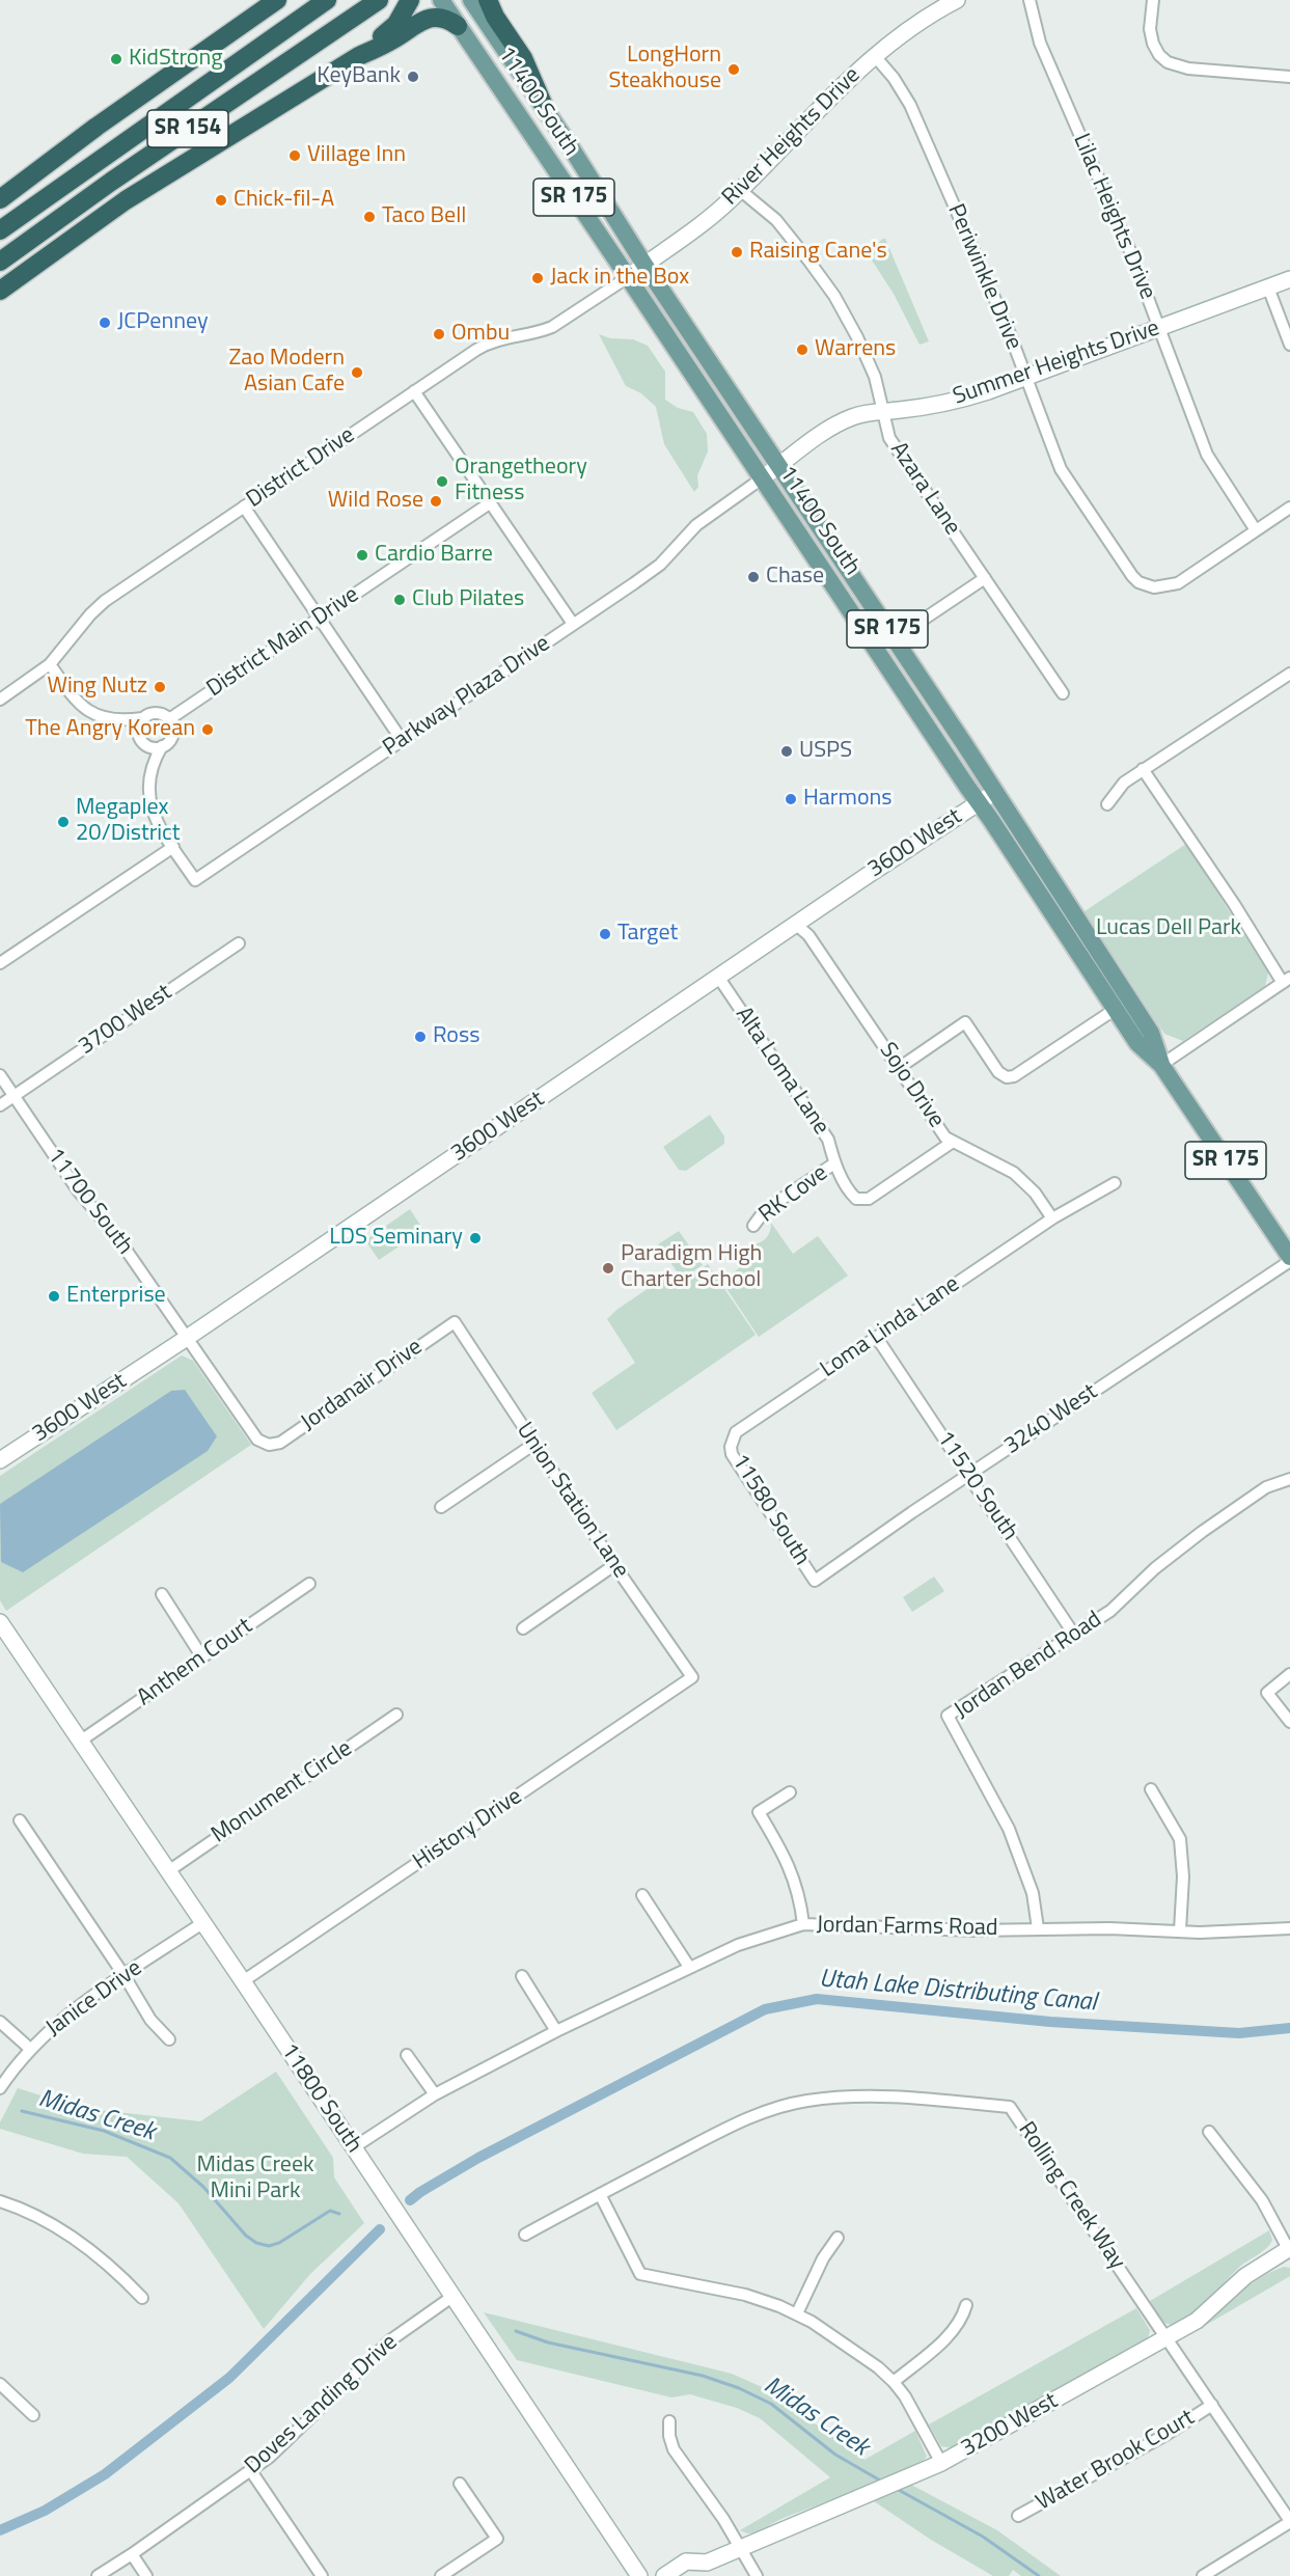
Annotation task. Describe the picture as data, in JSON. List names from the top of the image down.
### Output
{
  "streets": {
    "highway": ["SR 154"],
    "main road": [
      "11400 South",
      "River Heights Drive",
      "SR 175",
      "Summer Heights Drive",
      "3600 West",
      "11800 South",
      "3200 West"
    ],
    "street": [
      "Lilac Heights Drive",
      "Periwinkle Drive",
      "District Drive",
      "Azara Lane",
      "District Main Drive",
      "Parkway Plaza Drive",
      "3700 West",
      "Alta Loma Lane",
      "Sojo Drive",
      "RK Cove",
      "11700 South",
      "Loma Linda Lane",
      "Jordanair Drive",
      "3240 West",
      "11520 South",
      "Union Station Lane",
      "11580 South",
      "Anthem Court",
      "Jordan Bend Road",
      "Monument Circle",
      "History Drive",
      "Jordan Farms Road",
      "Janice Drive",
      "Rolling Creek Way",
      "Doves Landing Drive",
      "Water Brook Court"
    ]
  },
  "crossings": [
    ["11400 South", "River Heights Drive"],
    ["11400 South", "Summer Heights Drive"],
    ["11400 South", "District Drive"],
    ["11400 South", "Parkway Plaza Drive"],
    ["11400 South", "3600 West"],
    ["11400 South", "3240 West"],
    ["River Heights Drive", "Periwinkle Drive"],
    ["River Heights Drive", "District Drive"],
    ["River Heights Drive", "Azara Lane"],
    ["Lilac Heights Drive", "Periwinkle Drive"],
    ["Lilac Heights Drive", "Summer Heights Drive"],
    ["Periwinkle Drive", "Summer Heights Drive"],
    ["Summer Heights Drive", "Azara Lane"],
    ["Summer Heights Drive", "Parkway Plaza Drive"],
    ["District Main Drive", "Parkway Plaza Drive"],
    ["3600 West", "Alta Loma Lane"],
    ["3600 West", "Sojo Drive"],
    ["3600 West", "11700 South"],
    ["3700 West", "11700 South"],
    ["Alta Loma Lane", "Sojo Drive"],
    ["Alta Loma Lane", "RK Cove"],
    ["Sojo Drive", "Loma Linda Lane"],
    ["11700 South", "Jordanair Drive"],
    ["Loma Linda Lane", "11520 South"],
    ["Loma Linda Lane", "11580 South"],
    ["Jordanair Drive", "Union Station Lane"],
    ["3240 West", "11520 South"],
    ["3240 West", "11580 South"],
    ["11520 South", "Jordan Bend Road"],
    ["Union Station Lane", "History Drive"],
    ["Anthem Court", "11800 South"],
    ["Jordan Bend Road", "Jordan Farms Road"],
    ["Monument Circle", "11800 South"],
    ["History Drive", "11800 South"],
    ["Jordan Farms Road", "11800 South"],
    ["Janice Drive", "11800 South"],
    ["11800 South", "Doves Landing Drive"],
    ["Rolling Creek Way", "3200 West"],
    ["Rolling Creek Way", "Water Brook Court"]
  ],
  "water": ["Utah Lake Distributing Canal", "Midas Creek"],
  "parks": ["Lucas Dell Park", "Midas Creek Mini Park"],
  "places": [
    "KidStrong",
    "LongHorn Steakhouse",
    "KeyBank",
    "Village Inn",
    "Chick-fil-A",
    "Taco Bell",
    "Raising Cane's",
    "Jack in the Box",
    "JCPenney",
    "Ombu",
    "Warrens",
    "Zao Modern Asian Cafe",
    "Orangetheory Fitness",
    "Wild Rose",
    "Cardio Barre",
    "Chase",
    "Club Pilates",
    "Wing Nutz",
    "The Angry Korean",
    "USPS",
    "Harmons",
    "Megaplex 20/District",
    "Target",
    "Ross",
    "LDS Seminary",
    "Paradigm High Charter School",
    "Enterprise"
  ]
}
